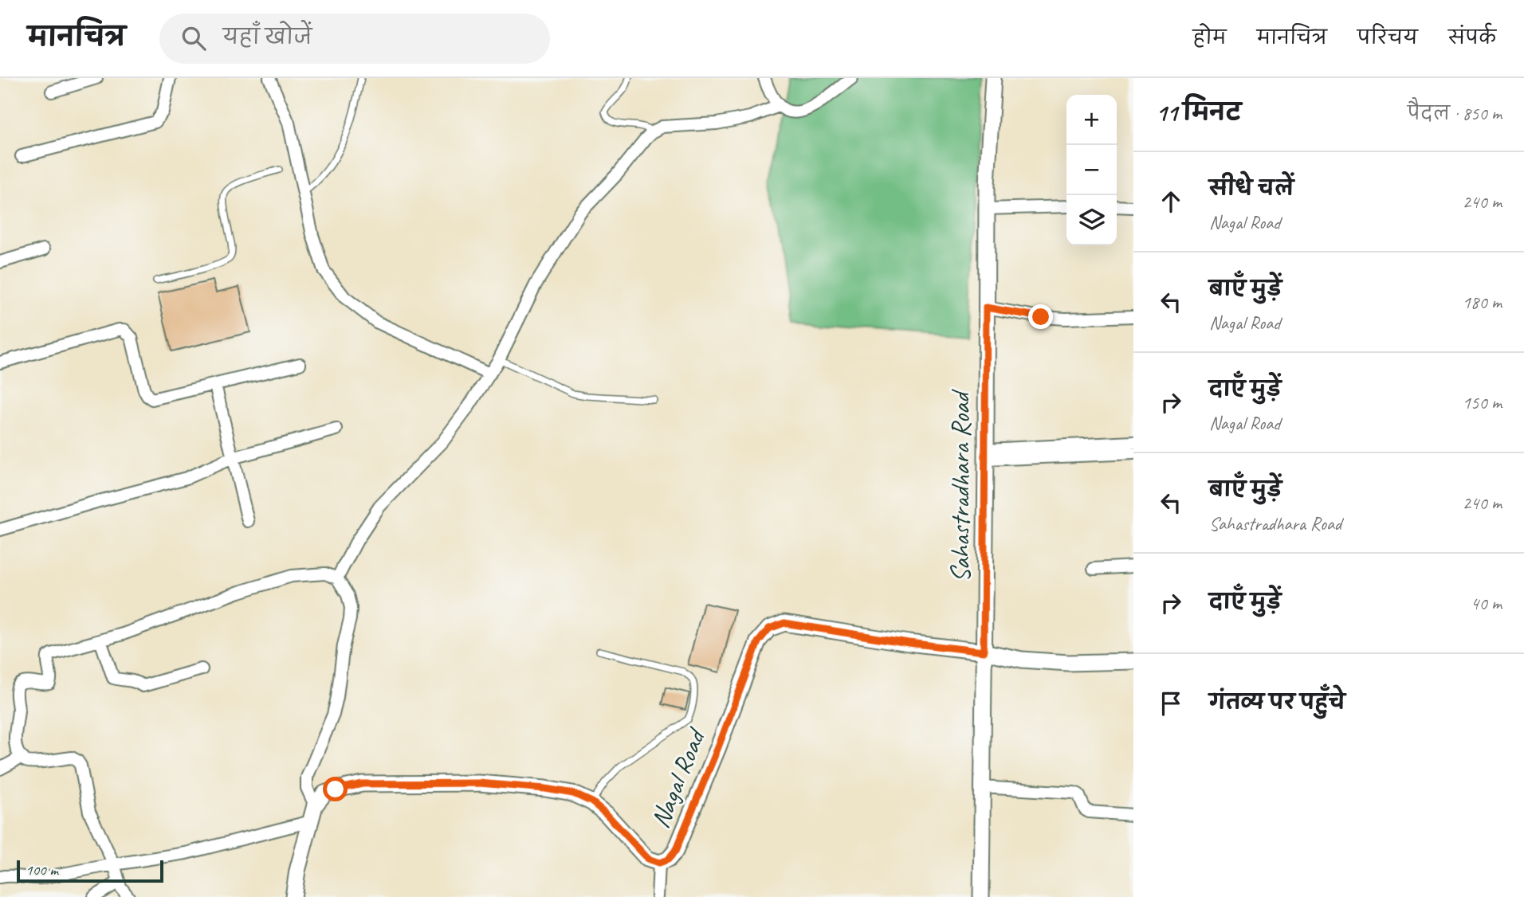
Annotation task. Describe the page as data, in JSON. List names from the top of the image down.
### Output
{
  "streets": {
    "main road": ["Sahastradhara Road", "Nagal Road"]
  },
  "crossings": [
    ["Sahastradhara Road", "Nagal Road"]
  ],
  "scale_bar": "100 m",
  "page": {
    "header": "मानचित्र",
    "search": "यहाँ खोजें",
    "nav": [
      "होम",
      "मानचित्र",
      "परिचय",
      "संपर्क"
    ],
    "heading": ["11 मिनट", "पैदल · 850 m"],
    "map_buttons": ["+", "−"],
    "list": [
      ["सीधे चलें", "Nagal Road", "240 m"],
      ["बाएँ मुड़ें", "Nagal Road", "180 m"],
      ["दाएँ मुड़ें", "Nagal Road", "150 m"],
      ["बाएँ मुड़ें", "Sahastradhara Road", "240 m"],
      ["दाएँ मुड़ें", "40 m"],
      "गंतव्य पर पहुँचे"
    ],
    "scale": "100 m"
  }
}
